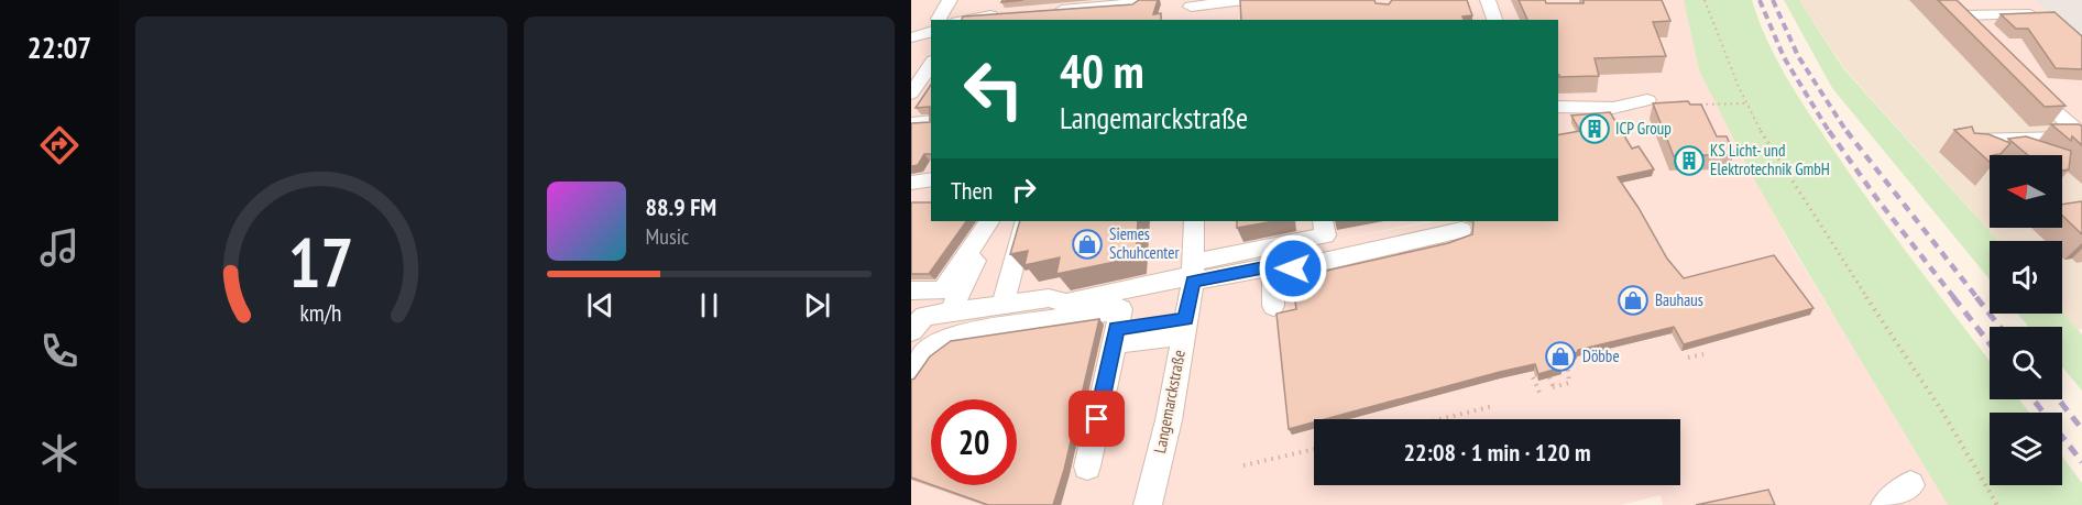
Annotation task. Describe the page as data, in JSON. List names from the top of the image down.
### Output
{
  "streets": {
    "street": ["Langemarckstraße"]
  },
  "places": {
    "building": ["ICP Group", "KS Licht- und Elektrotechnik GmbH"],
    "shop": ["Siemes Schuhcenter", "Bauhaus", "Döbbe"]
  },
  "north": "left",
  "page": {
    "tabs": "22:07",
    "turn": ["40 m", "Langemarckstraße"],
    "then": "Then",
    "song": ["88.9 FM", "Music"],
    "limit": "20",
    "trip": "22:08 · 1 min · 120 m",
    "gauge": ["17", "km/h"]
  }
}
